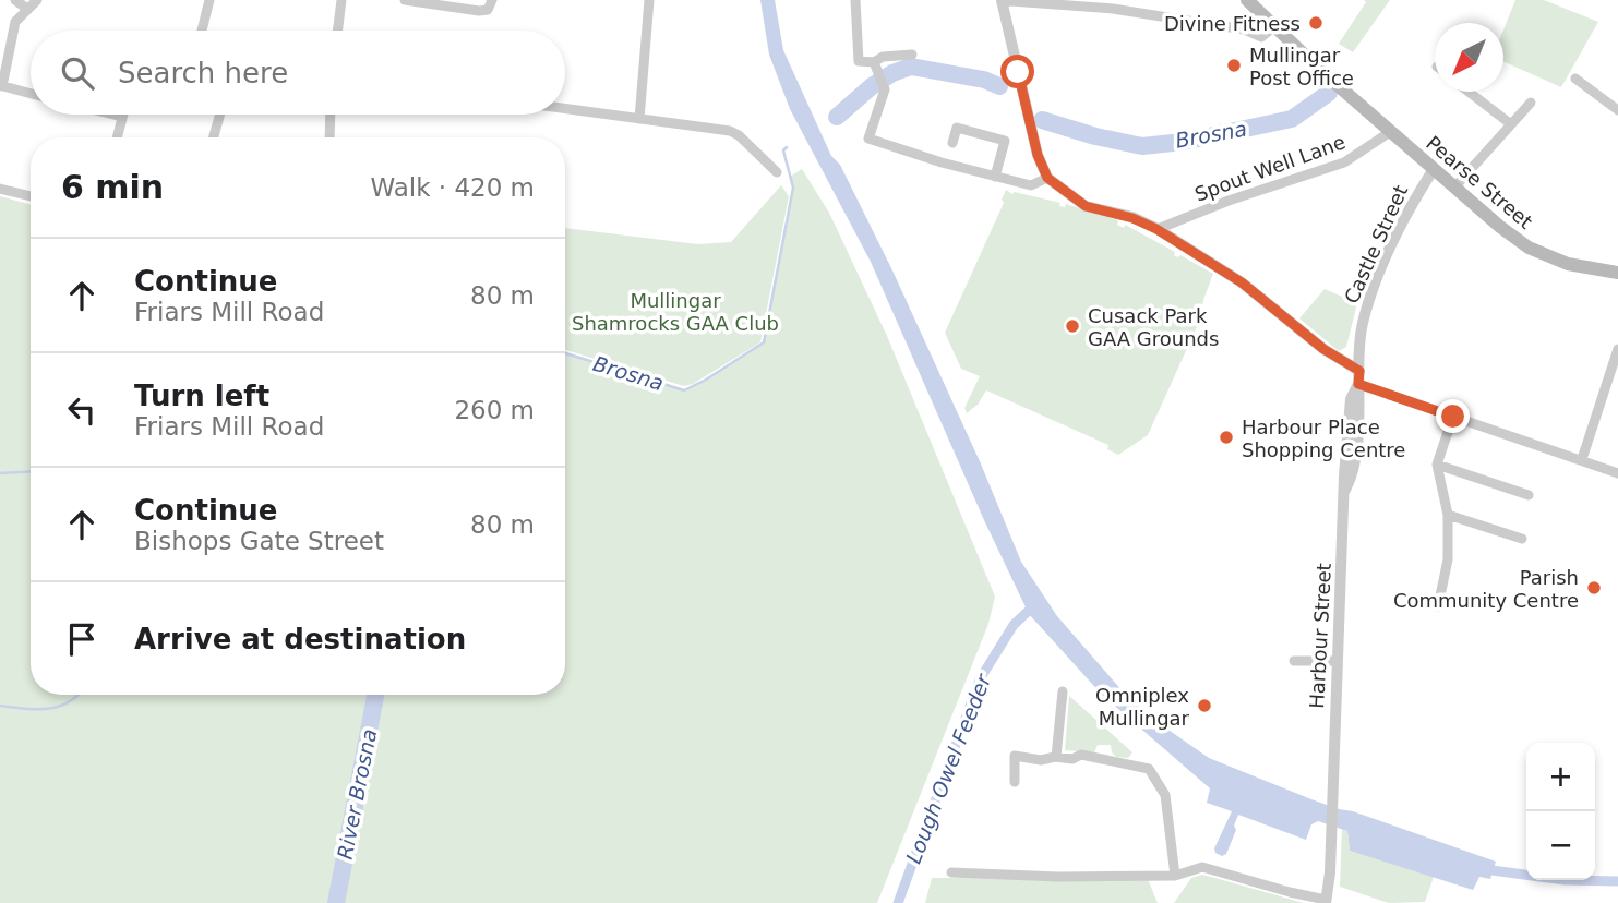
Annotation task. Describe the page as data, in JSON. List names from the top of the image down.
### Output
{
  "streets": {
    "main road": ["Pearse Street"],
    "street": ["Spout Well Lane", "Castle Street", "Harbour Street"]
  },
  "crossings": [
    ["Spout Well Lane", "Pearse Street"],
    ["Pearse Street", "Castle Street"],
    ["Castle Street", "Harbour Street"]
  ],
  "water": ["Brosna", "Lough Owel Feeder", "River Brosna"],
  "parks": ["Mullingar Shamrocks GAA Club"],
  "places": [
    "Divine Fitness",
    "Mullingar Post Office",
    "Cusack Park GAA Grounds",
    "Harbour Place Shopping Centre",
    "Parish Community Centre",
    "Omniplex Mullingar"
  ],
  "north": "bottom left",
  "page": {
    "search": "Search here",
    "heading": ["6 min", "Walk · 420 m"],
    "list": [
      ["Continue", "Friars Mill Road", "80 m"],
      ["Turn left", "Friars Mill Road", "260 m"],
      ["Continue", "Bishops Gate Street", "80 m"],
      "Arrive at destination"
    ],
    "map_buttons": ["+", "−"]
  }
}
